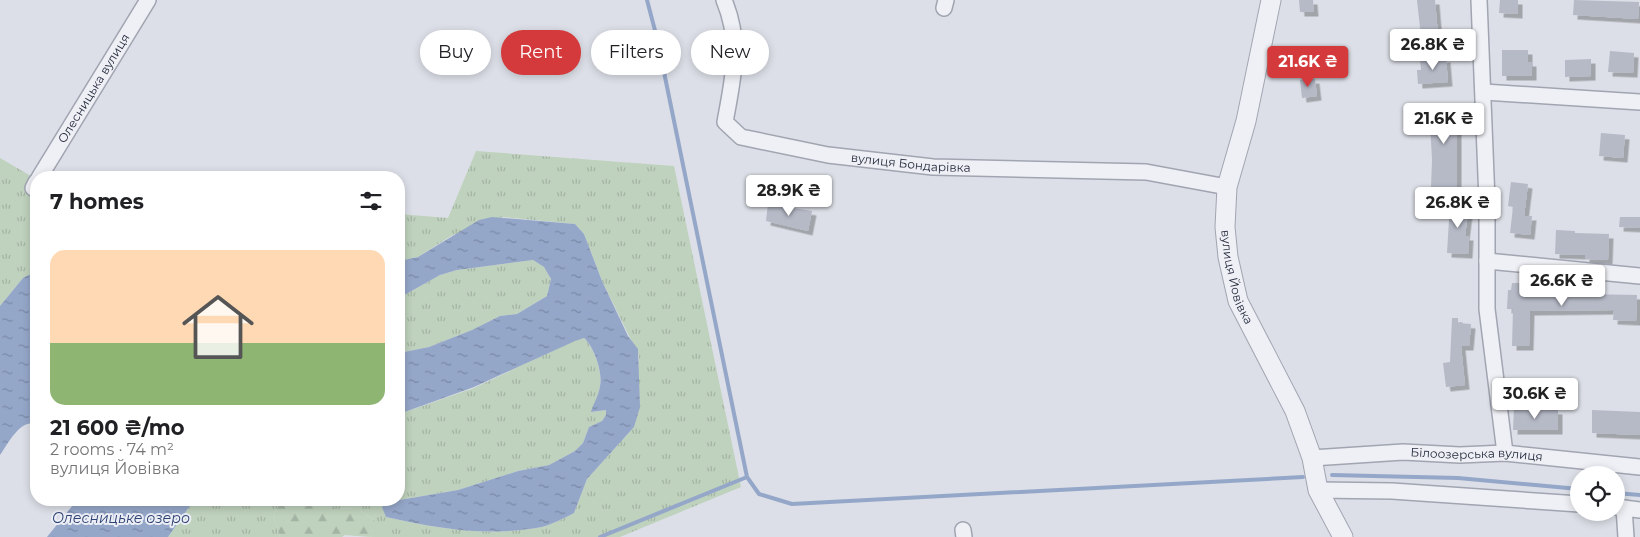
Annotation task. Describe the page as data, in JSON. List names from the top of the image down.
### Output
{
  "streets": {
    "street": [
      "Олесницька вулиця",
      "вулиця Бондарівка",
      "вулиця Йовівка",
      "Білоозерська вулиця"
    ]
  },
  "crossings": [
    ["вулиця Бондарівка", "вулиця Йовівка"],
    ["вулиця Йовівка", "Білоозерська вулиця"]
  ],
  "water": ["Олесницьке озеро"],
  "page": {
    "price": [
      "26.8K ₴",
      "21.6K ₴",
      "21.6K ₴",
      "28.9K ₴",
      "26.8K ₴",
      "26.6K ₴",
      "30.6K ₴"
    ],
    "chip": [
      "Buy",
      "Rent",
      "Filters",
      "New"
    ],
    "heading": "7 homes",
    "list": [
      {
        "name": "21 600 ₴/mo",
        "note": "2 rooms · 74 m² · вулиця Йовівка"
      }
    ]
  }
}
